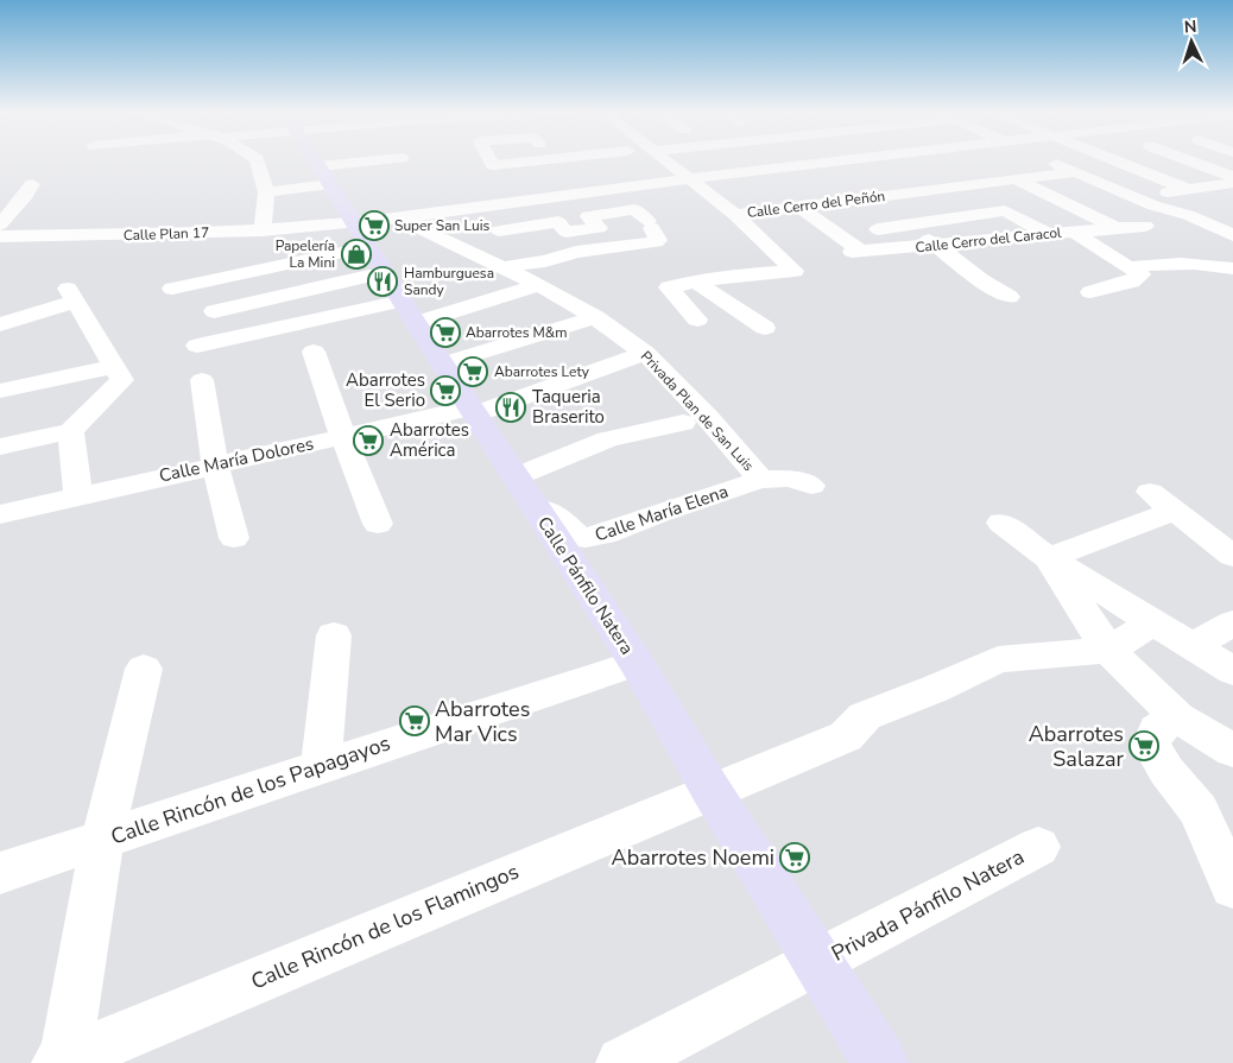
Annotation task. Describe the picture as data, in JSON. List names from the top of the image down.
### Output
{
  "streets": {
    "main road": ["Calle Pánfilo Natera"],
    "street": [
      "Calle Cerro del Peñón",
      "Calle Plan 17",
      "Calle Cerro del Caracol",
      "Privada Plan de San Luis",
      "Calle María Dolores",
      "Calle María Elena",
      "Calle Rincón de los Papagayos",
      "Privada Pánfilo Natera",
      "Calle Rincón de los Flamingos"
    ]
  },
  "crossings": [
    ["Calle Cerro del Peñón", "Calle Cerro del Caracol"],
    ["Calle Plan 17", "Privada Plan de San Luis"],
    ["Calle Plan 17", "Calle Pánfilo Natera"],
    ["Privada Plan de San Luis", "Calle María Dolores"],
    ["Privada Plan de San Luis", "Calle María Elena"],
    ["Calle María Dolores", "Calle Pánfilo Natera"],
    ["Calle María Elena", "Calle Pánfilo Natera"],
    ["Calle Pánfilo Natera", "Calle Rincón de los Papagayos"],
    ["Calle Pánfilo Natera", "Privada Pánfilo Natera"],
    ["Calle Pánfilo Natera", "Calle Rincón de los Flamingos"]
  ],
  "places": {
    "supermarket": [
      "Super San Luis",
      "Abarrotes M&m",
      "Abarrotes Lety",
      "Abarrotes El Serio",
      "Abarrotes América",
      "Abarrotes Mar Vics",
      "Abarrotes Salazar",
      "Abarrotes Noemi"
    ],
    "shop": ["Papelería La Mini"],
    "restaurant": ["Hamburguesa Sandy", "Taqueria Braserito"]
  },
  "north": "top"
}
